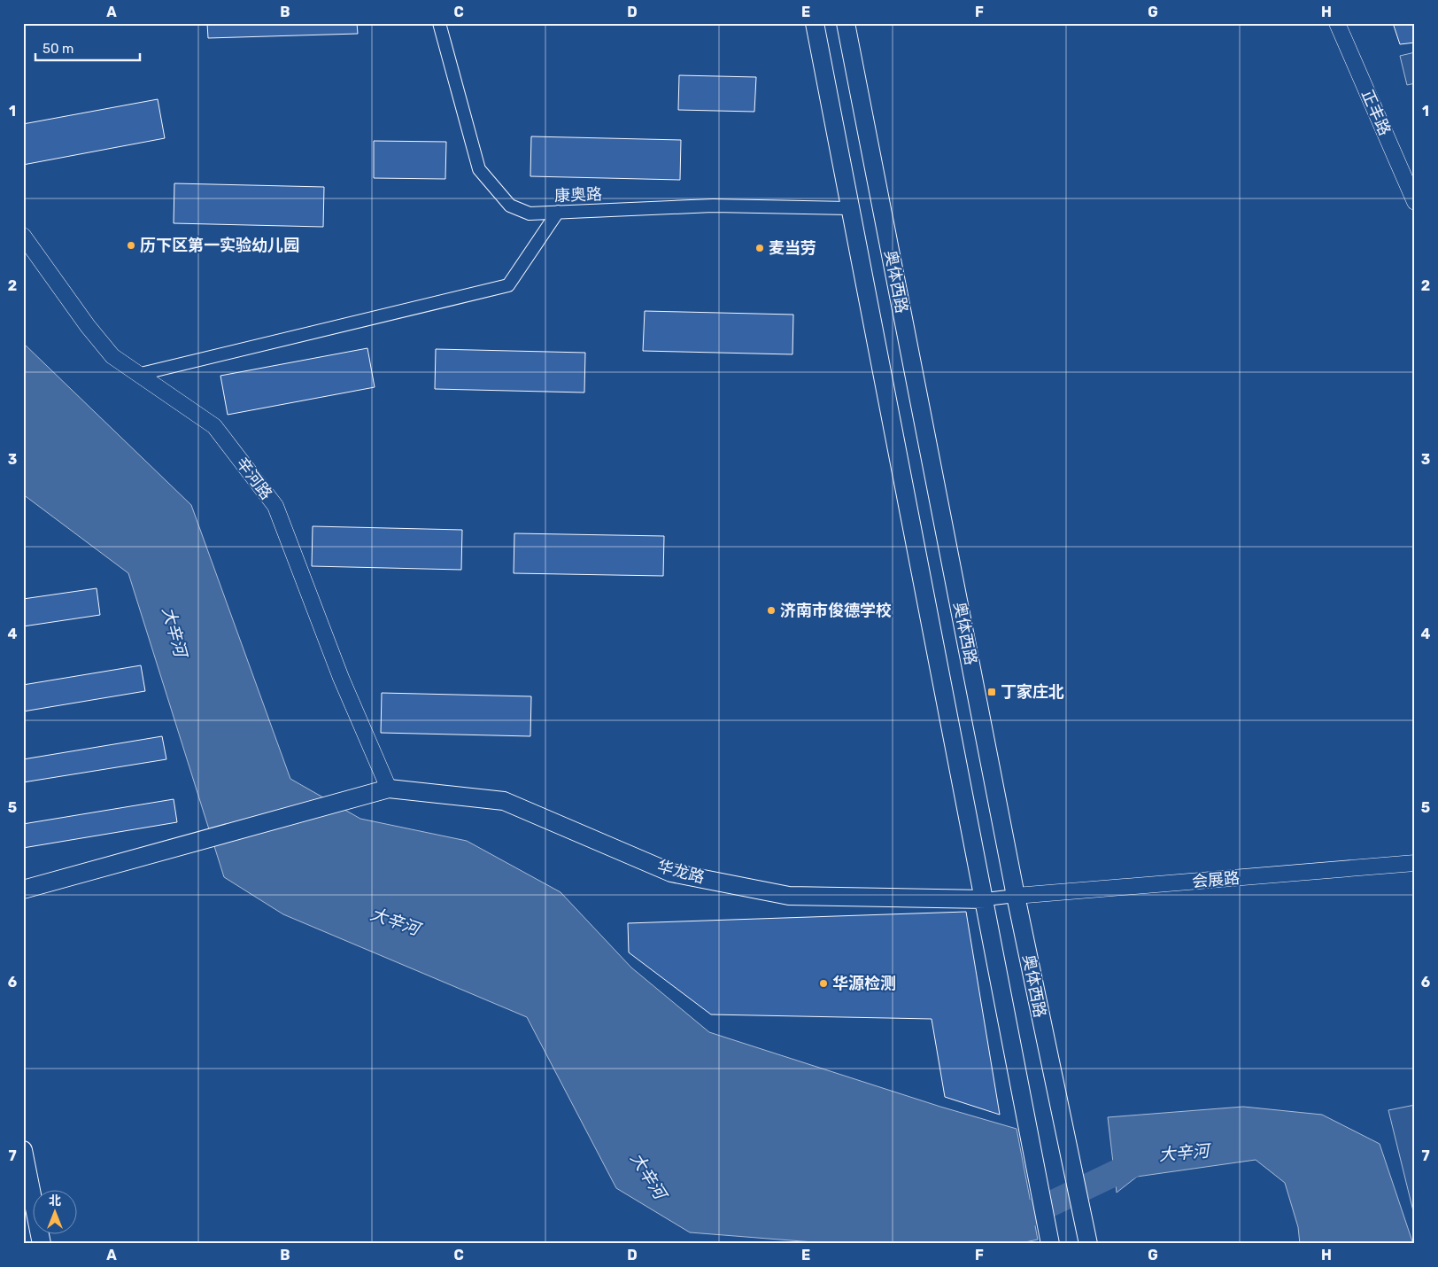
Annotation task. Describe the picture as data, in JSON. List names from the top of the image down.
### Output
{
  "streets": {
    "main road": ["奥体西路", "华龙路"],
    "street": [
      "正丰路",
      "康奥路",
      "辛河路",
      "会展路"
    ]
  },
  "crossings": [
    ["康奥路", "奥体西路"],
    ["奥体西路", "华龙路"],
    ["奥体西路", "会展路"],
    ["辛河路", "华龙路"]
  ],
  "water": ["大辛河"],
  "places": {
    "other": [
      "历下区第一实验幼儿园",
      "麦当劳",
      "济南市俊德学校",
      "华源检测"
    ],
    "transit": ["丁家庄北"]
  },
  "scale_bar": "50 m",
  "north": "top",
  "grid": {
    "columns": [
      "A",
      "B",
      "C",
      "D",
      "E",
      "F",
      "G",
      "H"
    ],
    "rows": [
      "1",
      "2",
      "3",
      "4",
      "5",
      "6",
      "7"
    ]
  }
}
